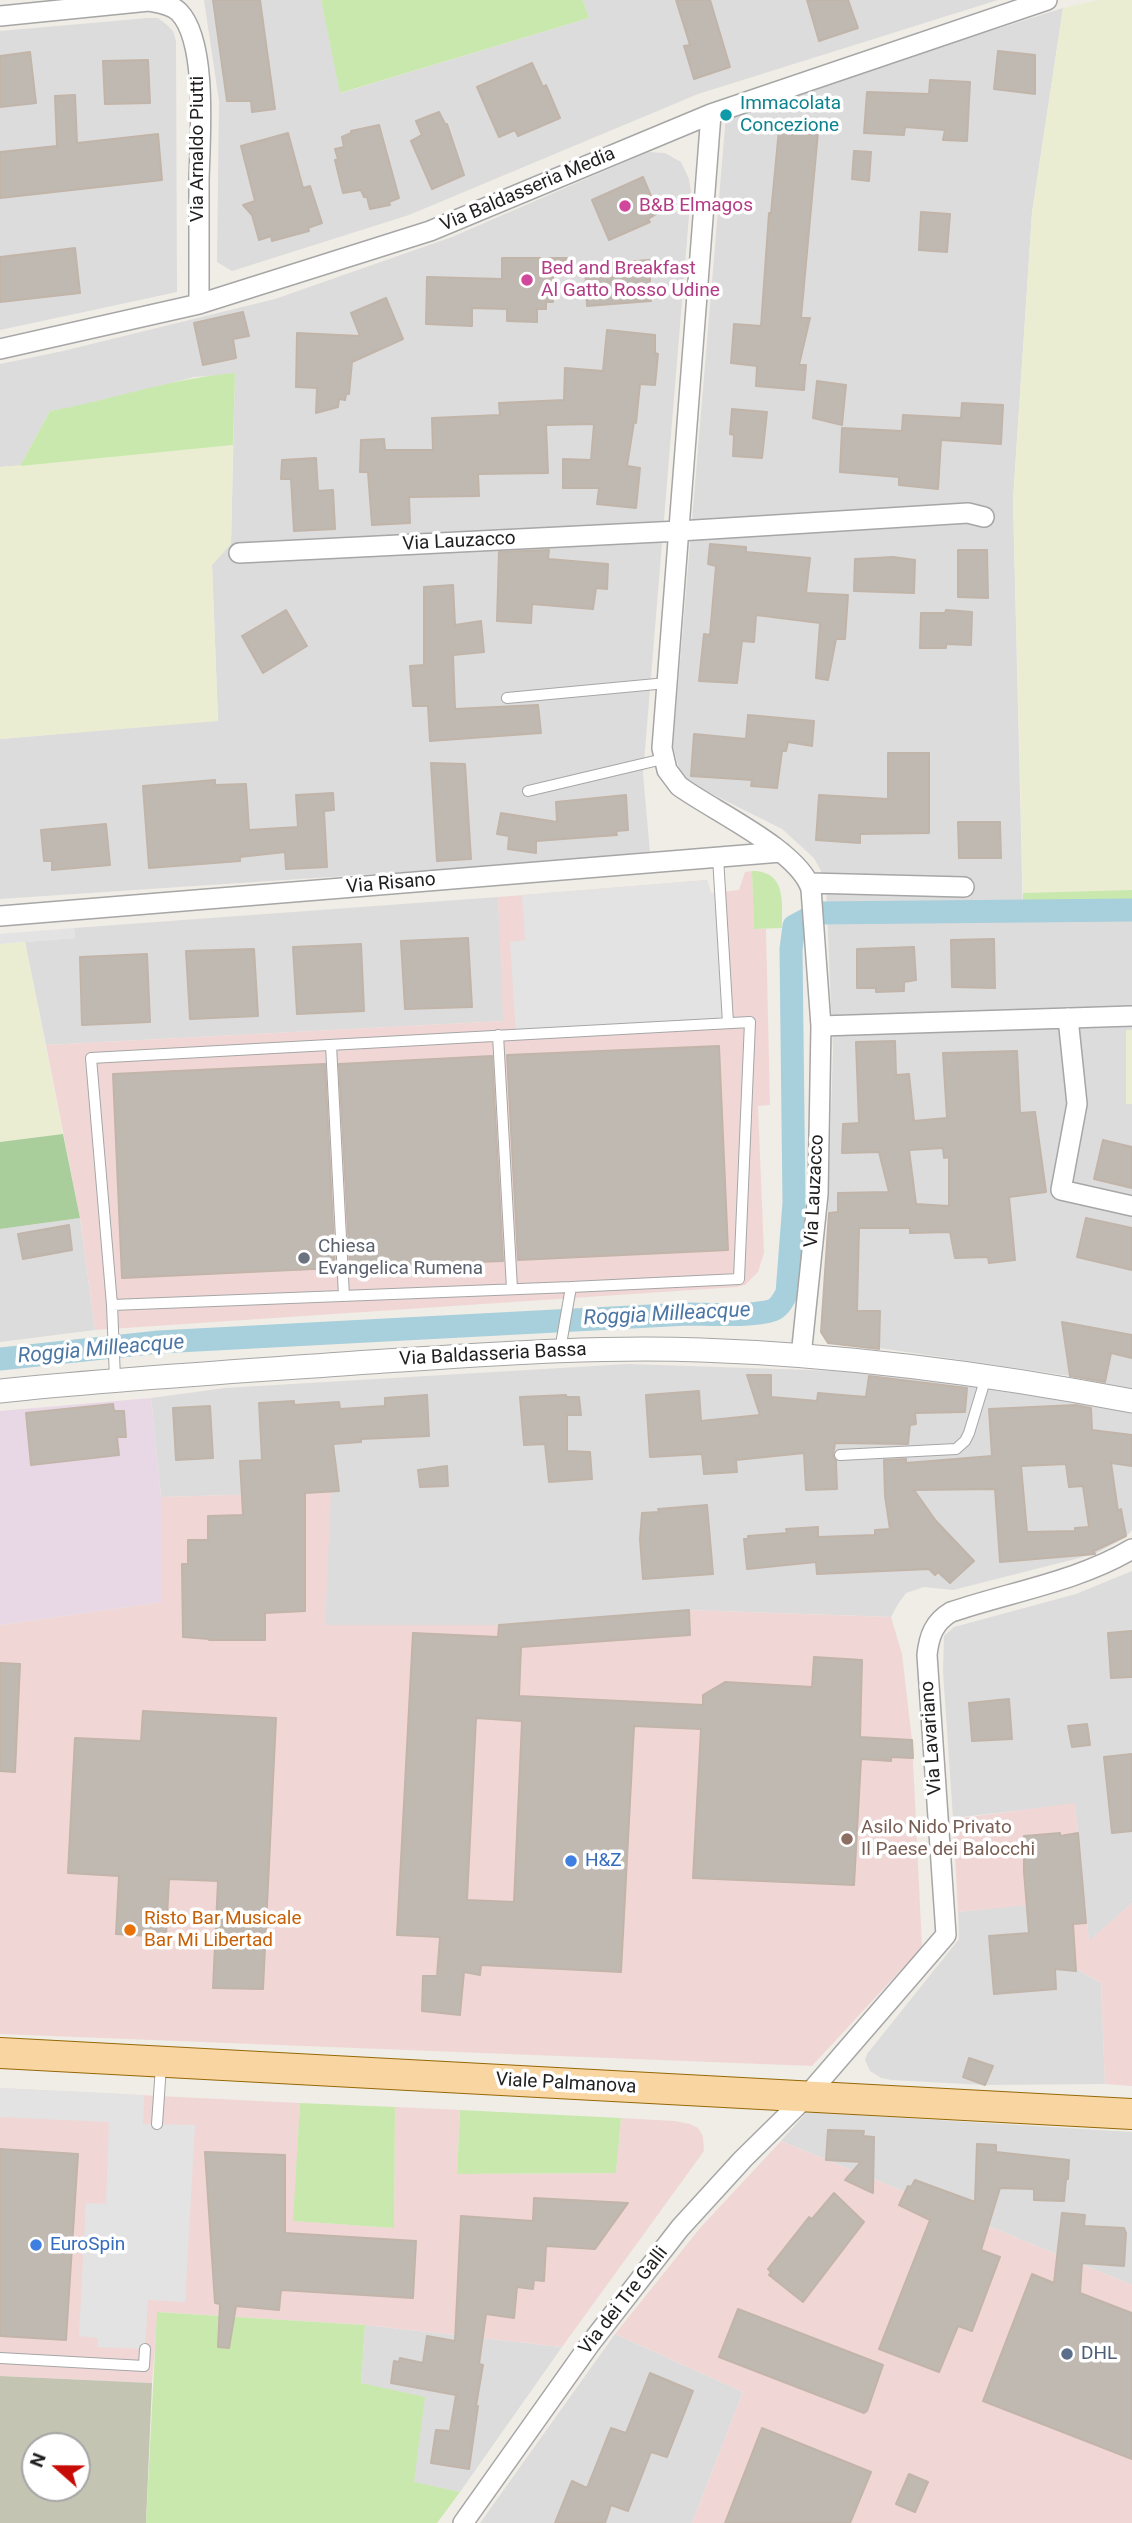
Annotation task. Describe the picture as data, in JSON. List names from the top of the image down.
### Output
{
  "streets": {
    "main road": ["Viale Palmanova"],
    "street": [
      "Via Arnaldo Piutti",
      "Via Baldasseria Media",
      "Via Lauzacco",
      "Via Risano",
      "Via Baldasseria Bassa",
      "Via Lavariano",
      "Via dei Tre Galli"
    ]
  },
  "crossings": [
    ["Via Arnaldo Piutti", "Via Baldasseria Media"],
    ["Via Lauzacco", "Via Baldasseria Bassa"],
    ["Via Lavariano", "Viale Palmanova"],
    ["Via Lavariano", "Via dei Tre Galli"],
    ["Viale Palmanova", "Via dei Tre Galli"]
  ],
  "water": ["Roggia Milleacque"],
  "places": [
    "Immacolata Concezione",
    "B&B Elmagos",
    "Bed and Breakfast Al Gatto Rosso Udine",
    "Chiesa Evangelica Rumena",
    "Asilo Nido Privato Il Paese dei Balocchi",
    "H&Z",
    "Risto Bar Musicale Bar Mi Libertad",
    "EuroSpin",
    "DHL"
  ],
  "north": "left"
}
